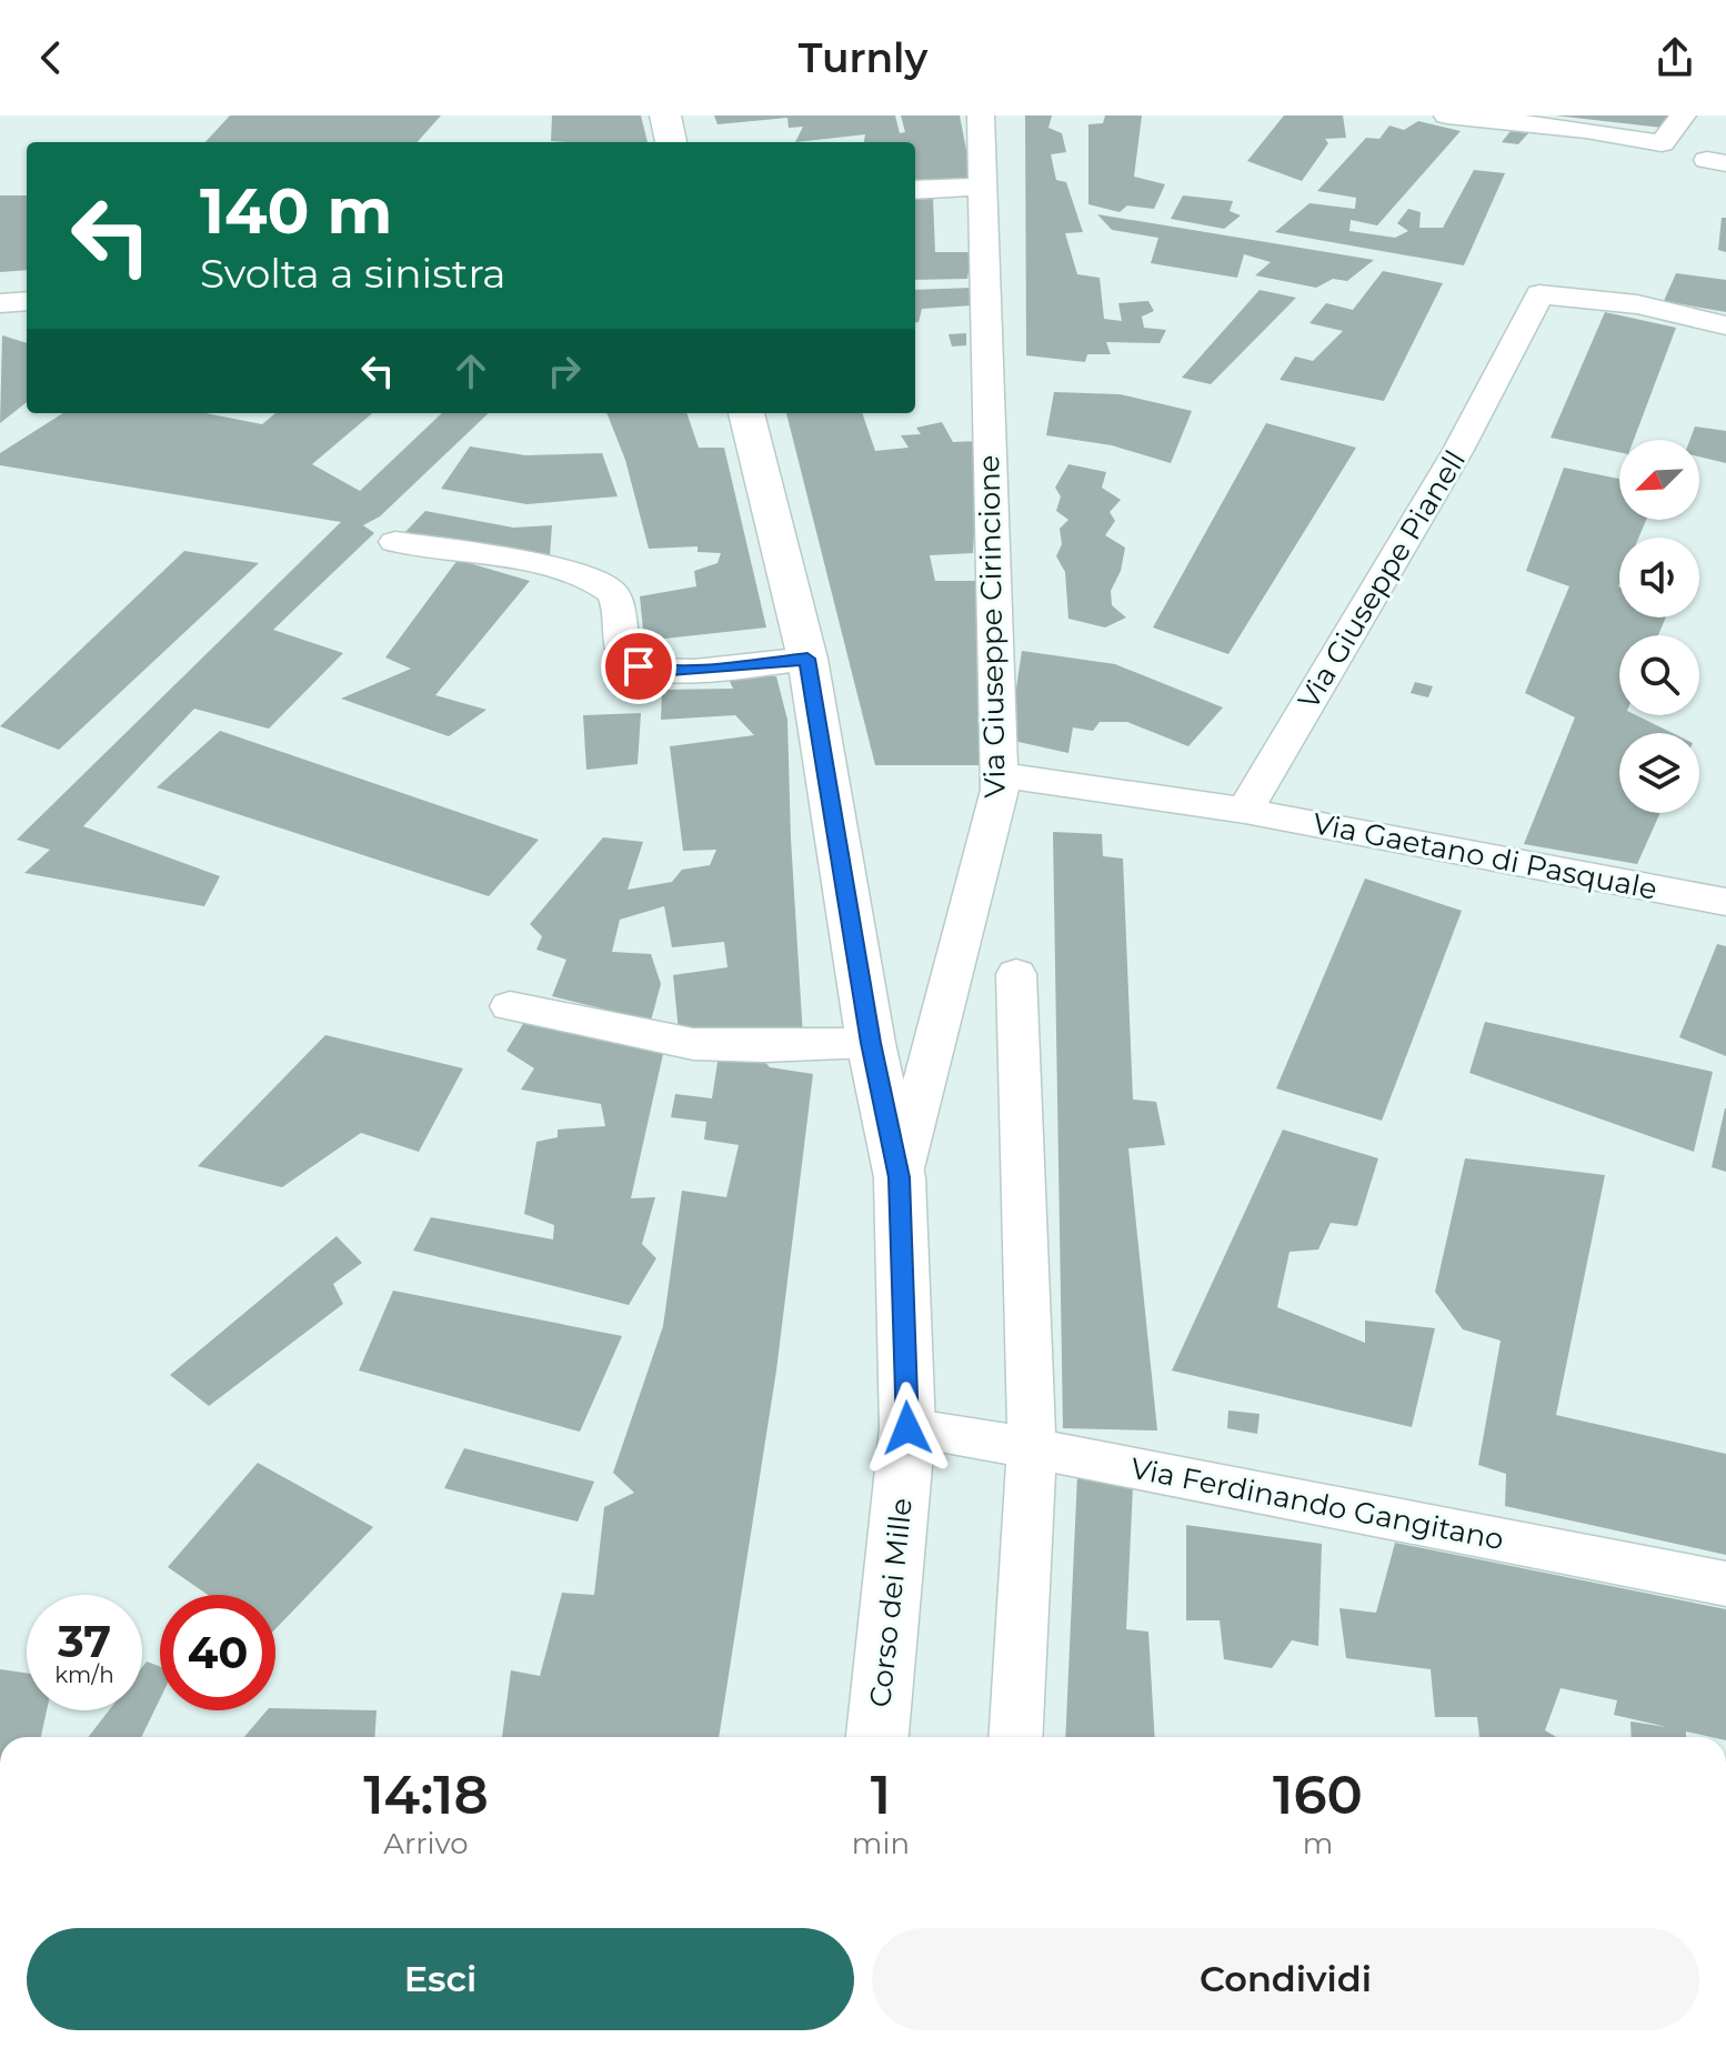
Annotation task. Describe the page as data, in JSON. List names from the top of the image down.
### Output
{
  "streets": {
    "street": [
      "Via Giuseppe Pianell",
      "Via Giuseppe Cirincione",
      "Via Gaetano di Pasquale",
      "Via Ferdinando Gangitano",
      "Corso dei Mille"
    ]
  },
  "crossings": [
    ["Via Giuseppe Pianell", "Via Gaetano di Pasquale"],
    ["Via Giuseppe Cirincione", "Corso dei Mille"],
    ["Via Ferdinando Gangitano", "Corso dei Mille"]
  ],
  "north": "bottom left",
  "page": {
    "header": "Turnly",
    "turn": ["140 m", "Svolta a sinistra"],
    "speed": "37 km/h",
    "limit": "40",
    "eta": [
      "14:18",
      "Arrivo",
      "1",
      "min",
      "160",
      "m"
    ],
    "buttons": ["Esci", "Condividi"]
  }
}
